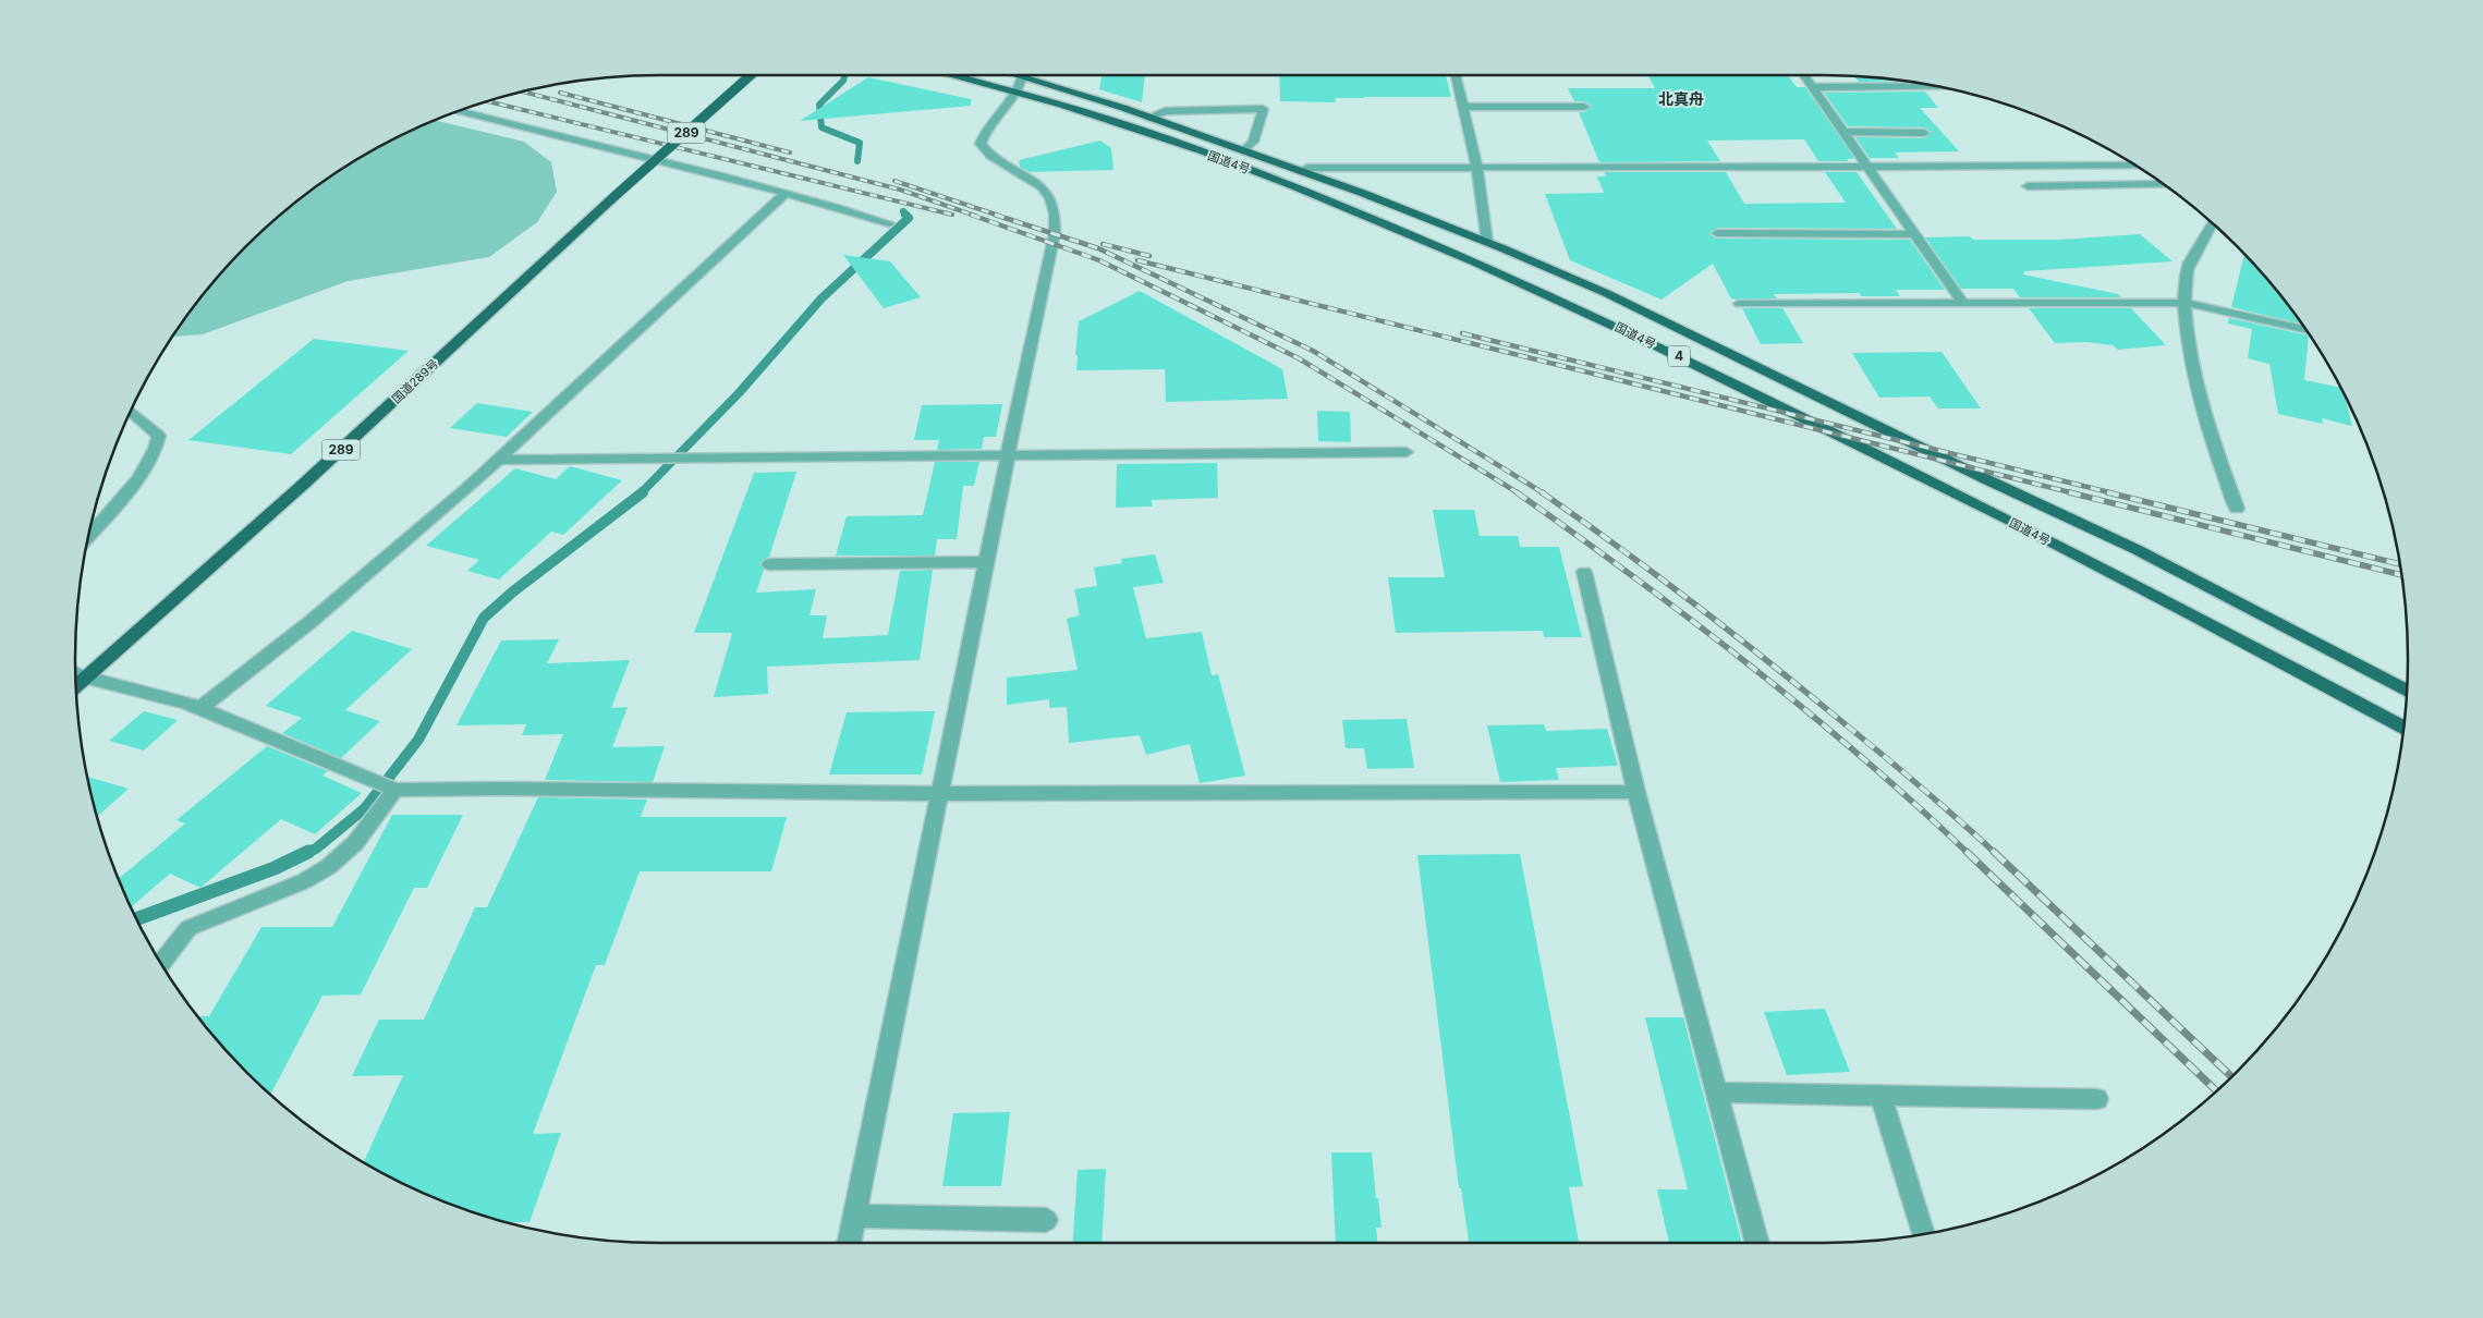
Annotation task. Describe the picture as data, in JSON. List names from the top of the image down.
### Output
{
  "streets": {
    "highway": [
      "289",
      "国道4号",
      "4",
      "国道289号"
    ]
  },
  "districts": ["北真舟"]
}
